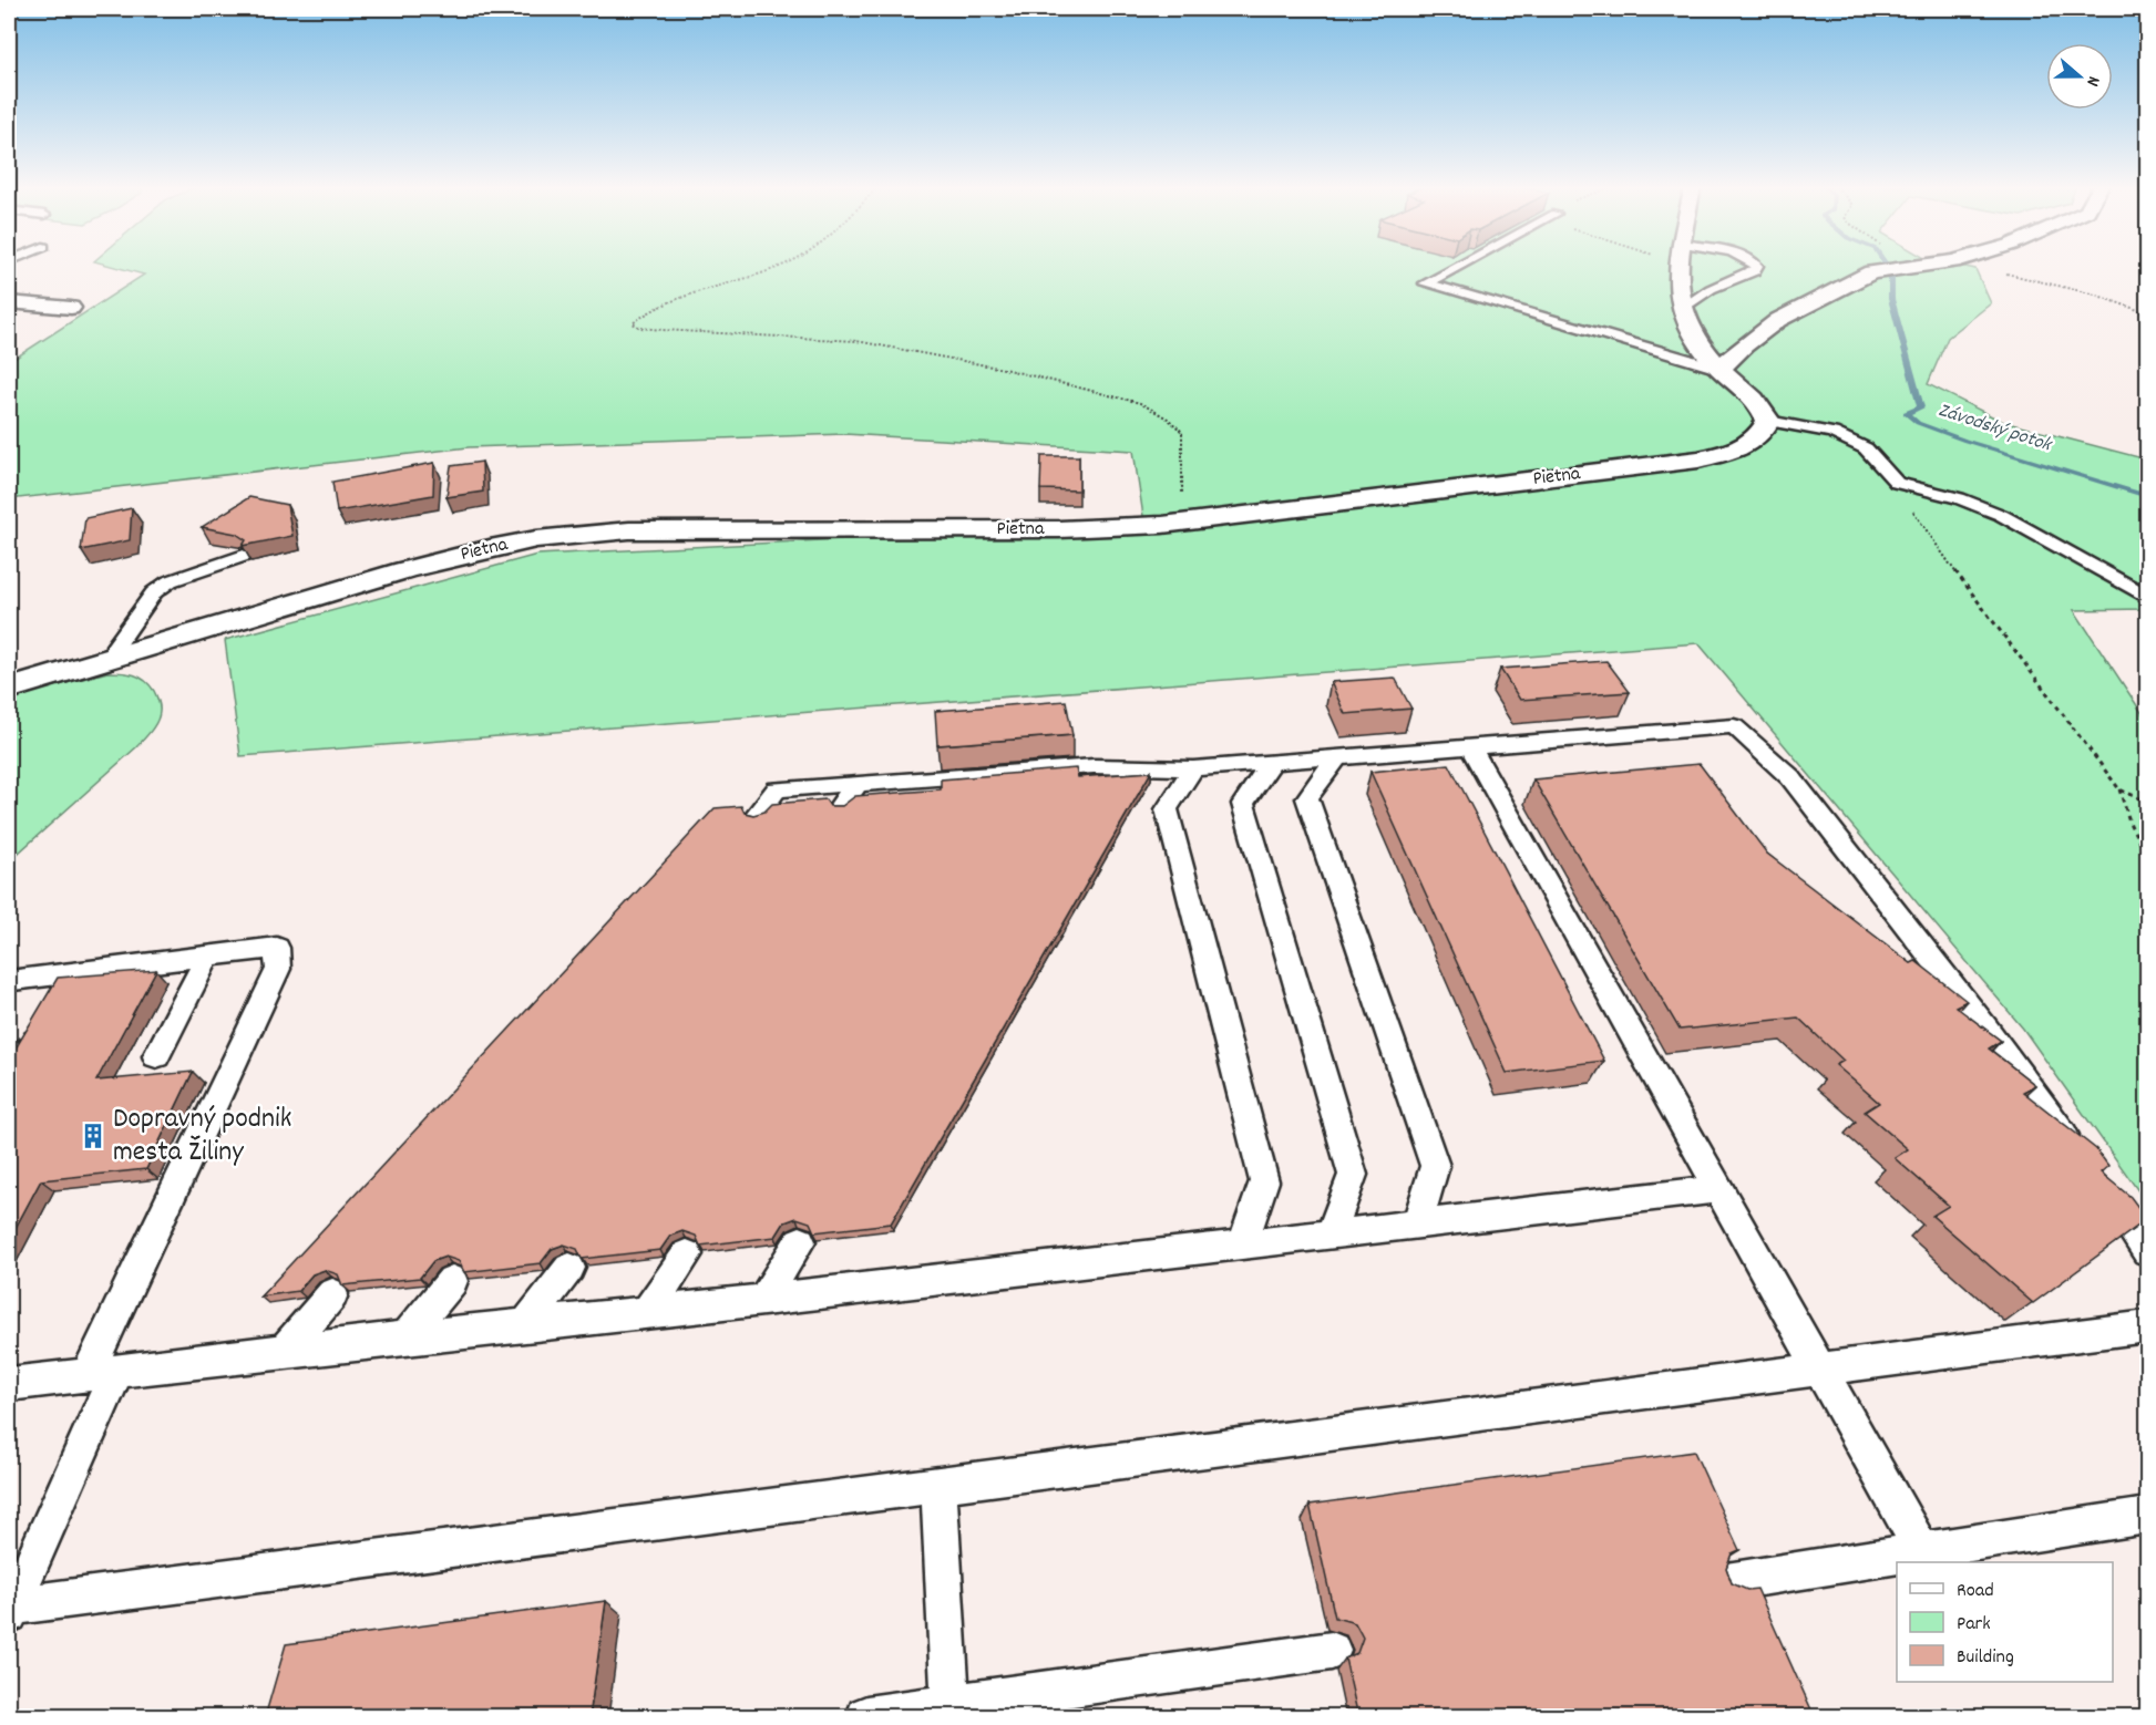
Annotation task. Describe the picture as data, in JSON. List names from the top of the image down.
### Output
{
  "streets": {
    "street": ["Pietna"]
  },
  "water": ["Závodský potok"],
  "places": {
    "building": ["Dopravný podnik mesta Žiliny"]
  },
  "legend": ["Road", "Park", "Building"],
  "north": "right"
}
